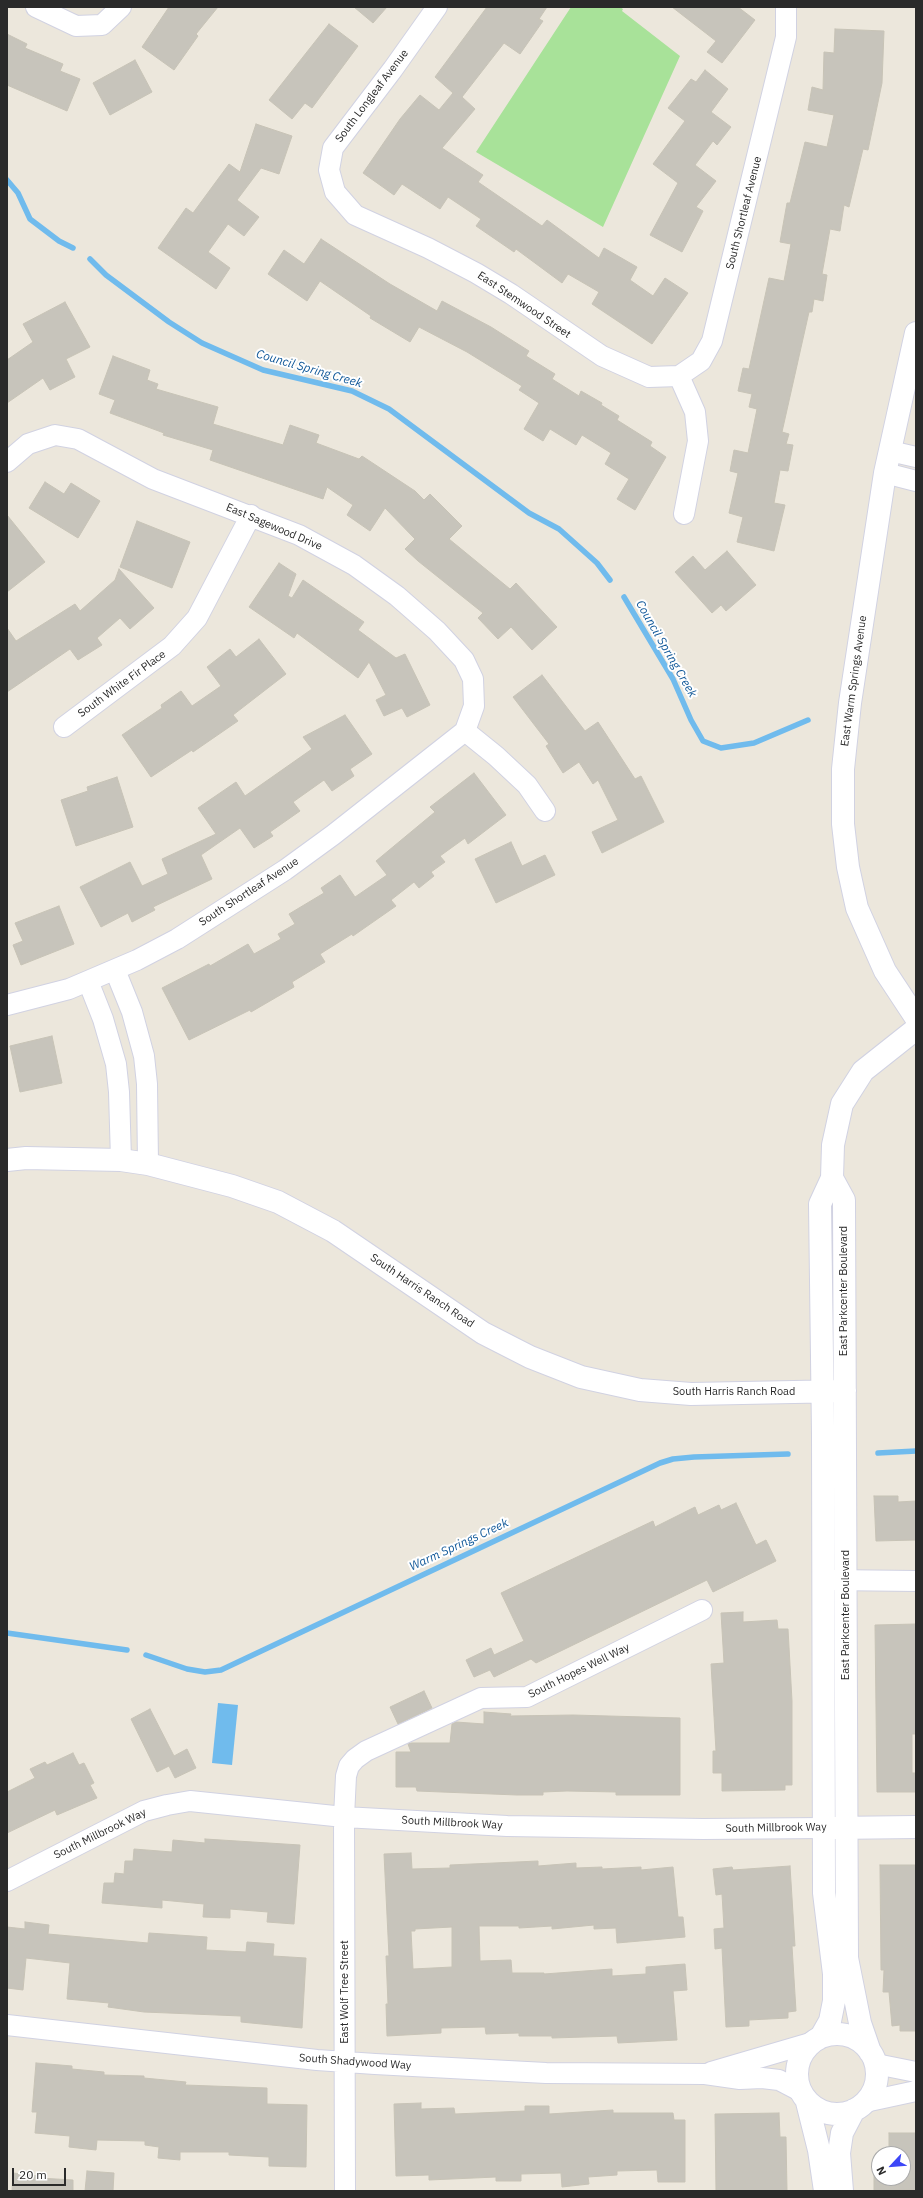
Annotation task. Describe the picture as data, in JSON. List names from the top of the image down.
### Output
{
  "streets": {
    "street": [
      "South Longleaf Avenue",
      "South Shortleaf Avenue",
      "East Stemwood Street",
      "East Sagewood Drive",
      "East Warm Springs Avenue",
      "South White Fir Place",
      "South Harris Ranch Road",
      "East Parkcenter Boulevard",
      "South Hopes Well Way",
      "South Millbrook Way",
      "East Wolf Tree Street",
      "South Shadywood Way"
    ]
  },
  "crossings": [
    ["South Longleaf Avenue", "East Stemwood Street"],
    ["South Shortleaf Avenue", "East Stemwood Street"],
    ["South Shortleaf Avenue", "East Sagewood Drive"],
    ["East Sagewood Drive", "South White Fir Place"],
    ["South Harris Ranch Road", "East Parkcenter Boulevard"],
    ["East Parkcenter Boulevard", "South Millbrook Way"],
    ["East Parkcenter Boulevard", "South Shadywood Way"],
    ["South Hopes Well Way", "South Millbrook Way"],
    ["South Hopes Well Way", "East Wolf Tree Street"],
    ["South Millbrook Way", "East Wolf Tree Street"],
    ["East Wolf Tree Street", "South Shadywood Way"]
  ],
  "water": ["Council Spring Creek", "Warm Springs Creek"],
  "scale_bar": "20 m",
  "north": "bottom left"
}
